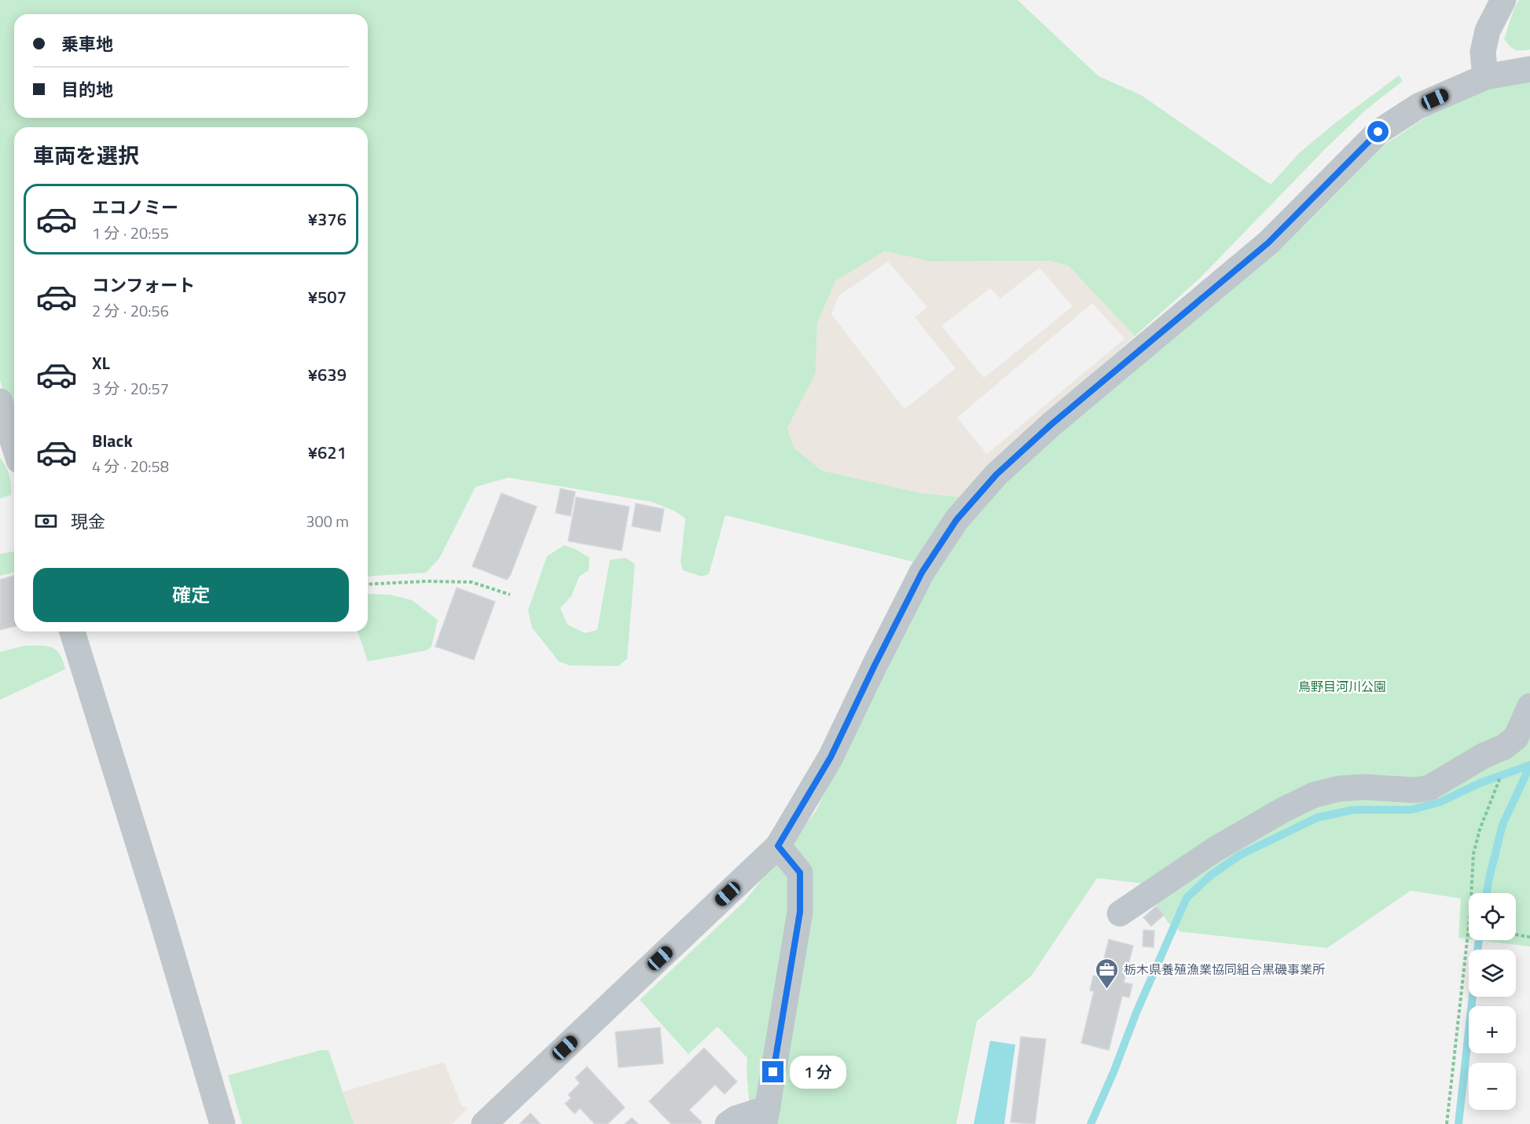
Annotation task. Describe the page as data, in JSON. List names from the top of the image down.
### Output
{
  "parks": ["鳥野目河川公園"],
  "places": {
    "office": ["栃木県養殖漁業協同組合黒磯事業所"]
  },
  "page": {
    "banner": ["乗車地", "目的地"],
    "heading": "車両を選択",
    "list": [
      {
        "name": "エコノミー",
        "note": "1 分 · 20:55",
        "value": "¥376"
      },
      {
        "name": "コンフォート",
        "note": "2 分 · 20:56",
        "value": "¥507"
      },
      {
        "name": "XL",
        "note": "3 分 · 20:57",
        "value": "¥639"
      },
      {
        "name": "Black",
        "note": "4 分 · 20:58",
        "value": "¥621"
      }
    ],
    "pay": ["現金", "300 m"],
    "buttons": "確定",
    "map_buttons": ["+", "−"],
    "bubble": "1 分"
  }
}
